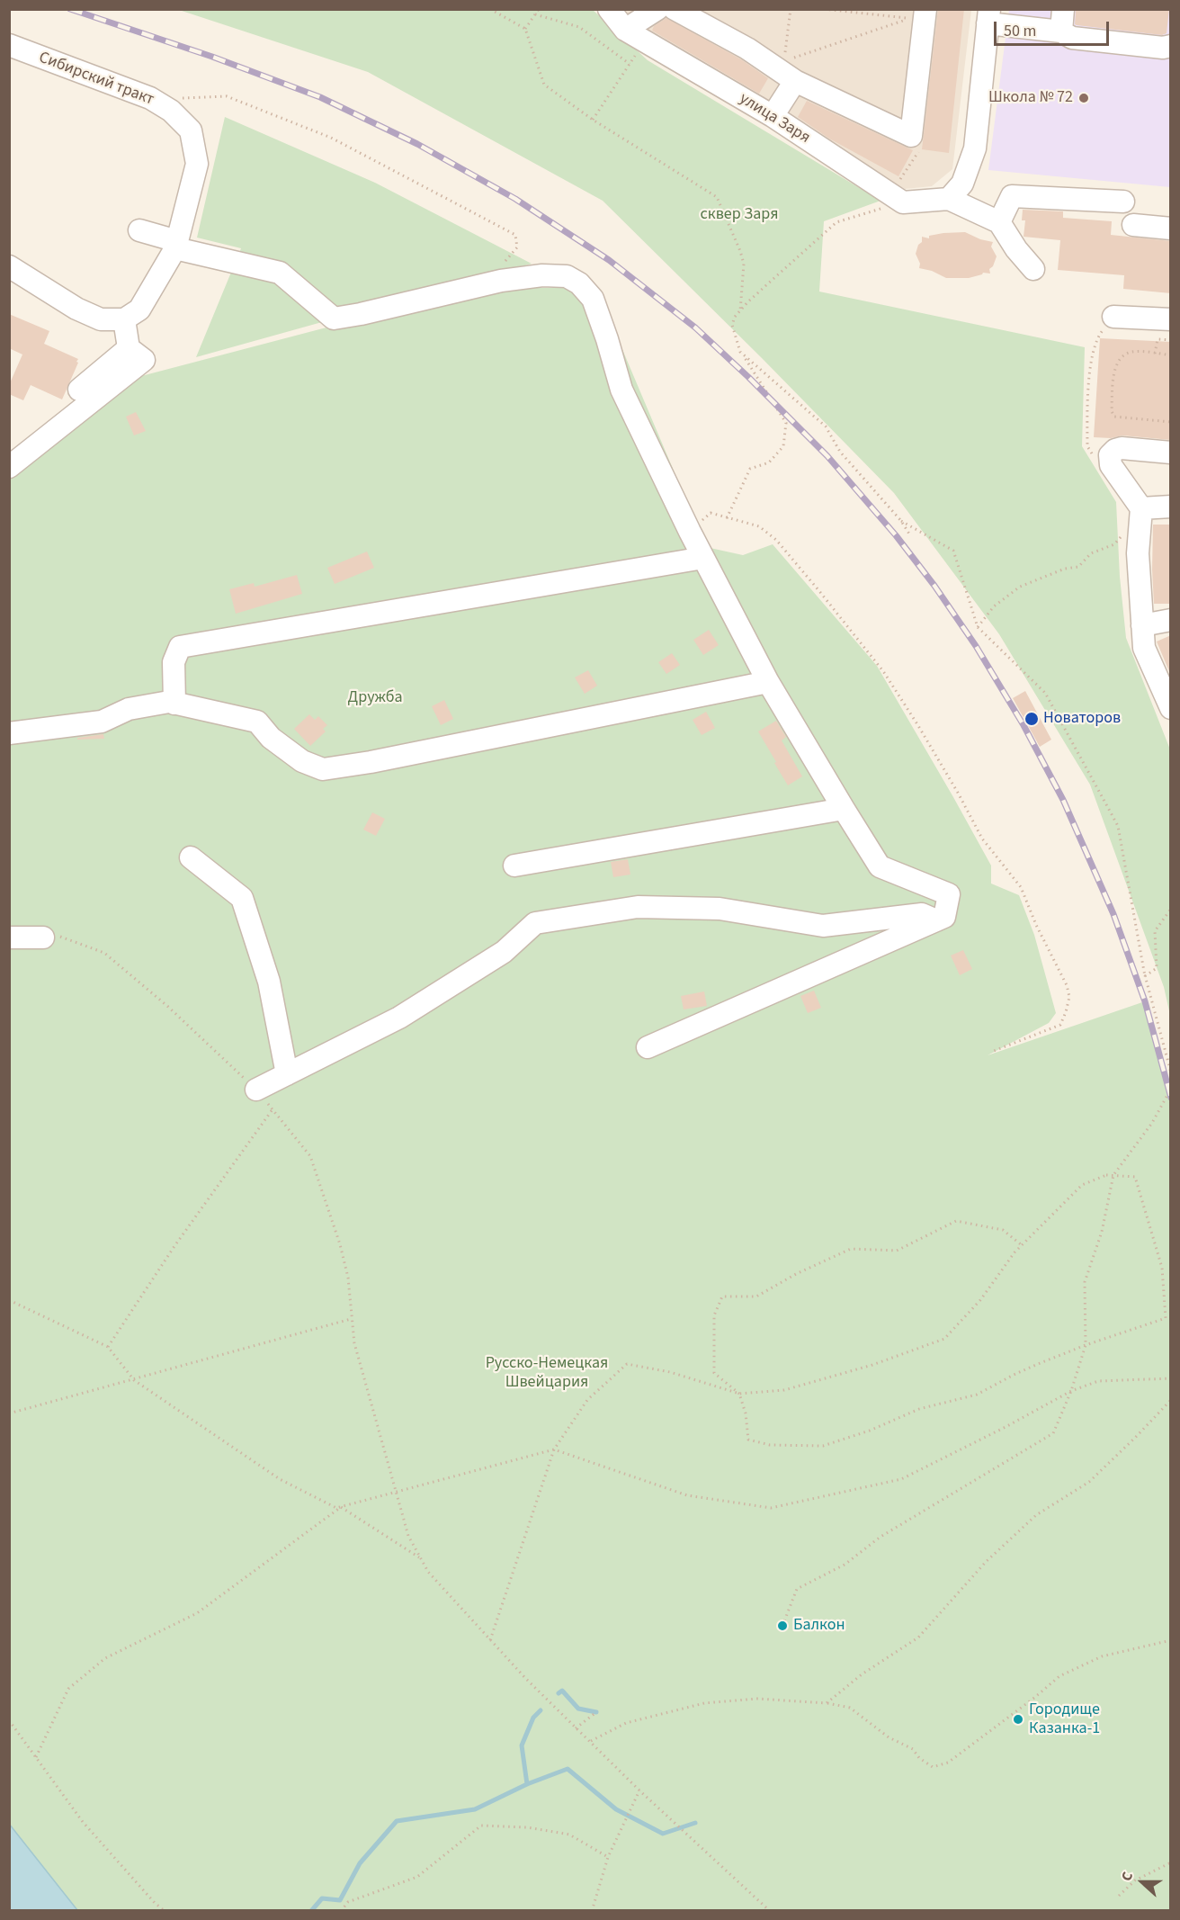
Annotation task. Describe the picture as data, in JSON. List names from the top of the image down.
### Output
{
  "streets": {
    "street": ["Сибирский тракт", "улица Заря"]
  },
  "parks": ["сквер Заря", "Дружба", "Русско-Немецкая Швейцария"],
  "places": [
    "Школа № 72",
    "Новаторов",
    "Балкон",
    "Городище Казанка-1"
  ],
  "scale_bar": "50 m",
  "north": "left"
}
